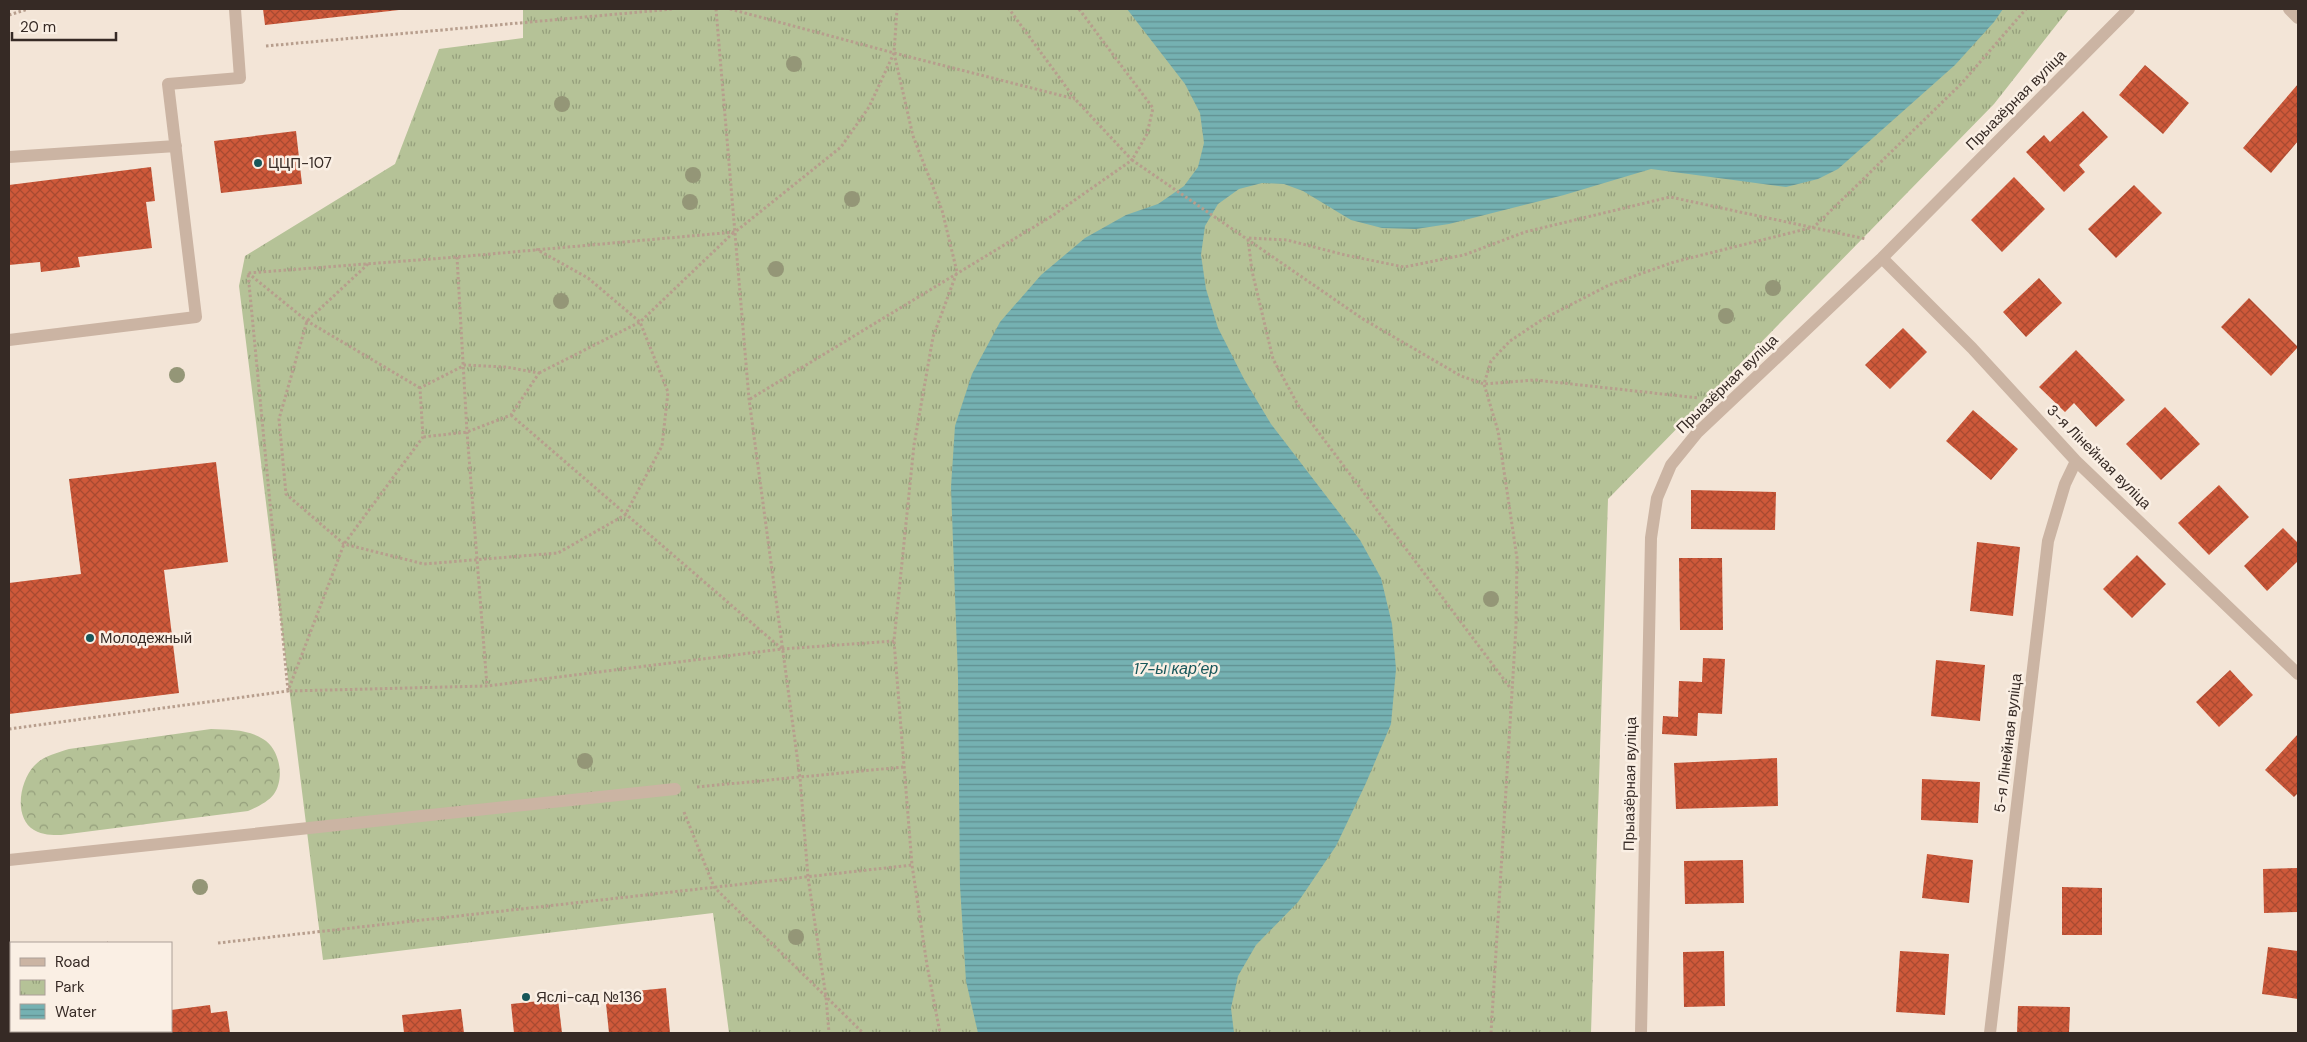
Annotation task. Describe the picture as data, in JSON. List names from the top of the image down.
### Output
{
  "streets": {
    "street": ["Прыазёрная вуліца", "3-я Лінейная вуліца", "5-я Лінейная вуліца"]
  },
  "crossings": [
    ["Прыазёрная вуліца", "3-я Лінейная вуліца"],
    ["3-я Лінейная вуліца", "5-я Лінейная вуліца"]
  ],
  "water": ["17-ы кар’ер"],
  "places": ["ЦЦП-107", "Молодежный", "Яслі-сад №136"],
  "legend": ["Road", "Park", "Water"],
  "scale_bar": "20 m"
}
